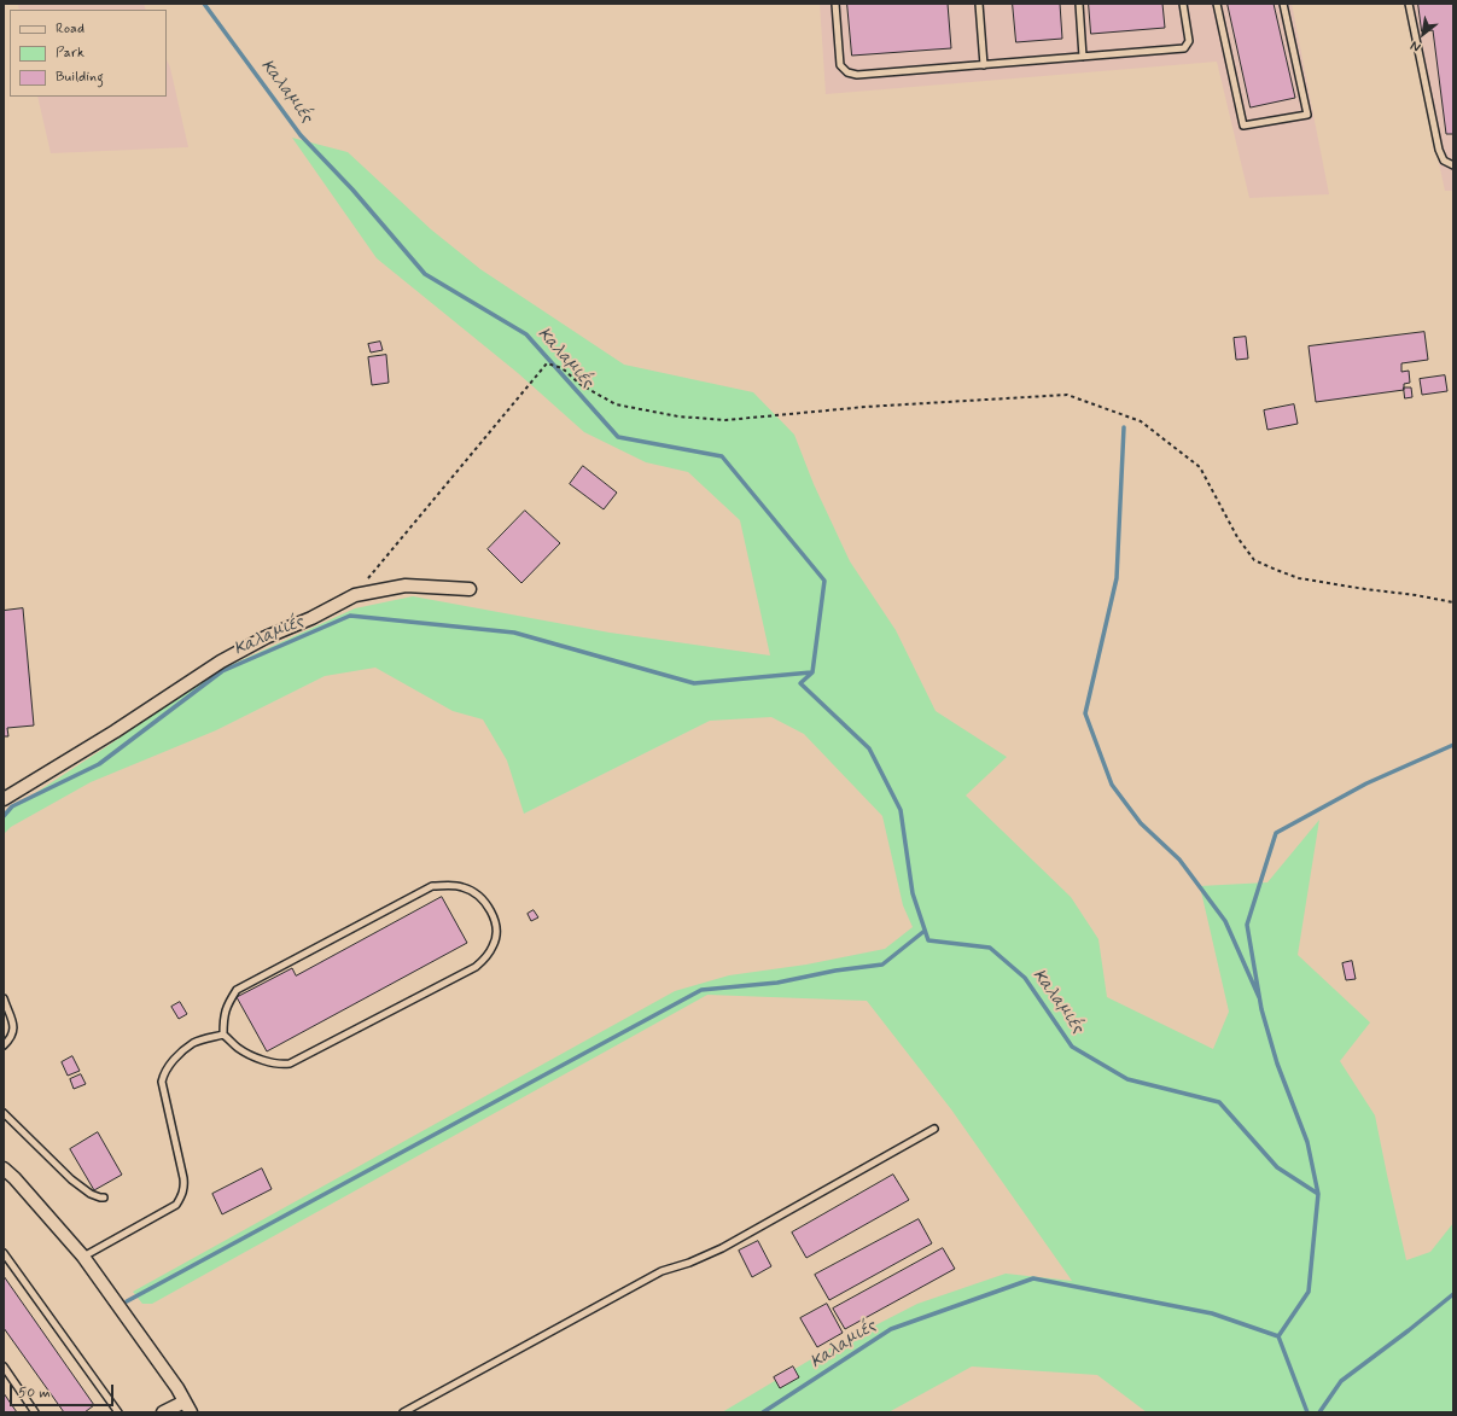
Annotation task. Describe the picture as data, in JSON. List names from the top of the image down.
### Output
{
  "water": ["Καλαμιές"],
  "legend": ["Road", "Park", "Building"],
  "scale_bar": "50 m",
  "north": "bottom left"
}
